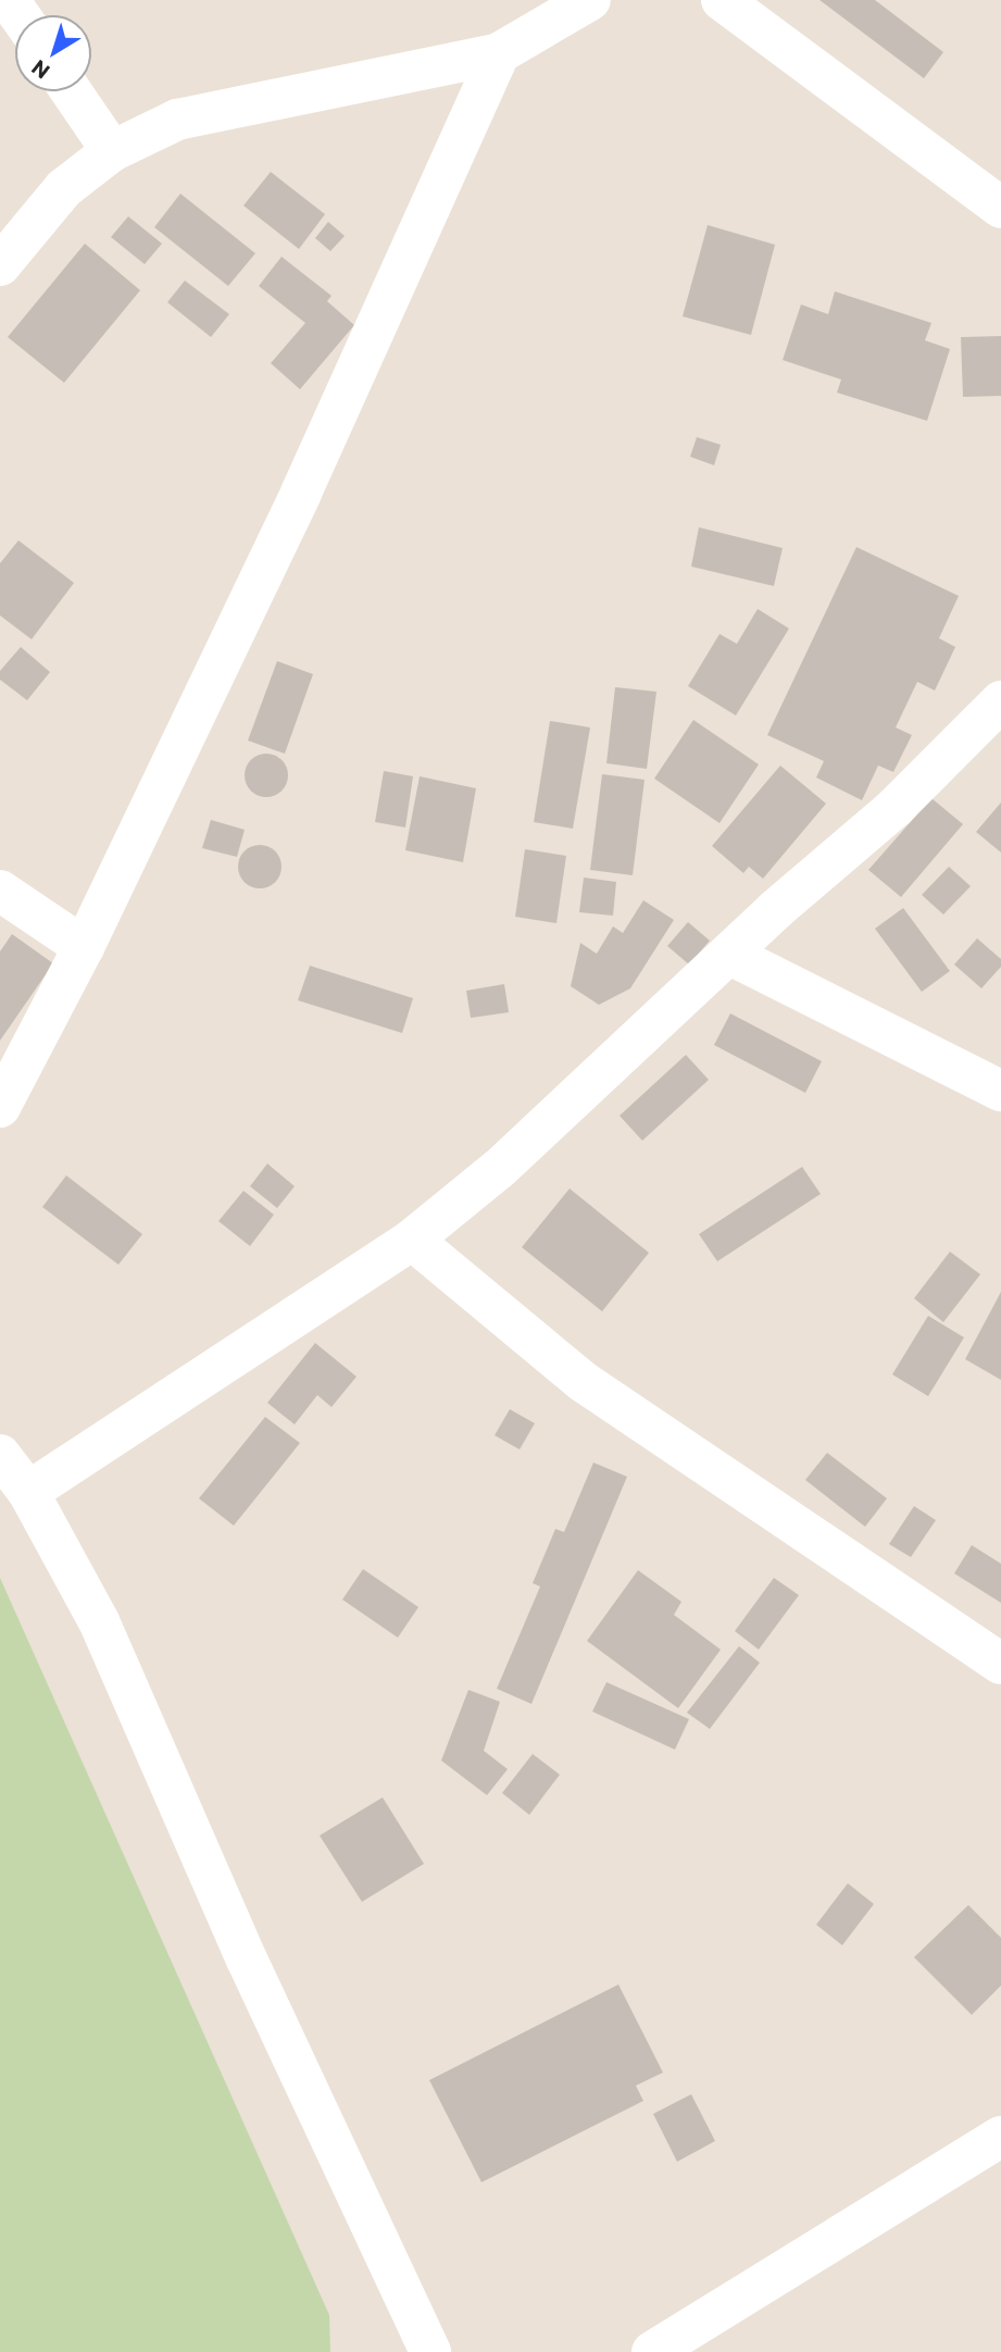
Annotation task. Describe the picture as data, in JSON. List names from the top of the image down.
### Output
{
  "north": "bottom left"
}
